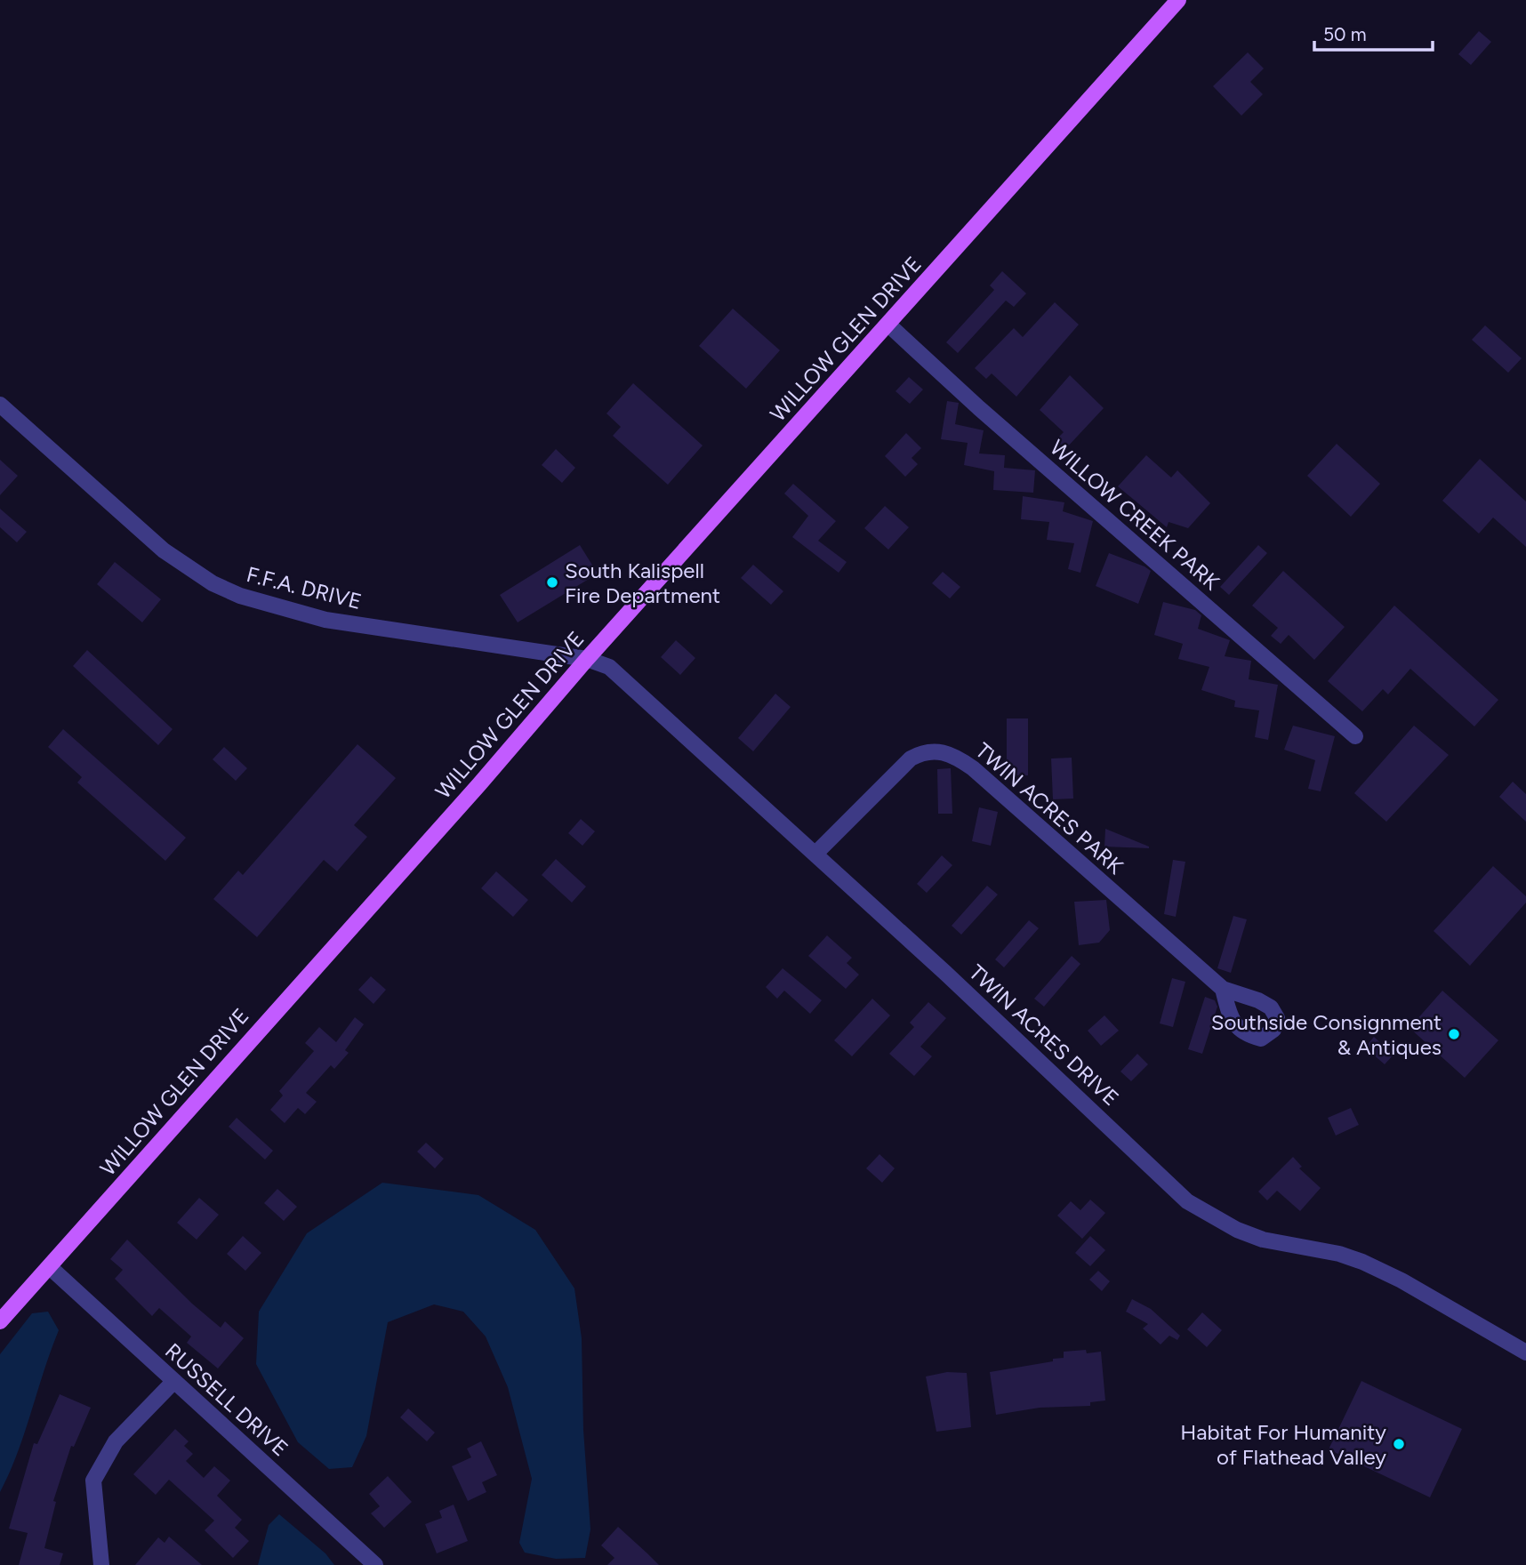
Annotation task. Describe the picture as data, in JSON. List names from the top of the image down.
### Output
{
  "streets": {
    "main road": ["WILLOW GLEN DRIVE"],
    "street": [
      "WILLOW CREEK PARK",
      "F.F.A. DRIVE",
      "TWIN ACRES PARK",
      "TWIN ACRES DRIVE",
      "RUSSELL DRIVE"
    ]
  },
  "crossings": [
    ["WILLOW GLEN DRIVE", "WILLOW CREEK PARK"],
    ["WILLOW GLEN DRIVE", "F.F.A. DRIVE"],
    ["WILLOW GLEN DRIVE", "TWIN ACRES DRIVE"],
    ["WILLOW GLEN DRIVE", "RUSSELL DRIVE"],
    ["F.F.A. DRIVE", "TWIN ACRES DRIVE"],
    ["TWIN ACRES PARK", "TWIN ACRES DRIVE"]
  ],
  "places": ["South Kalispell Fire Department", "Southside Consignment & Antiques", "Habitat For Humanity of Flathead Valley"],
  "scale_bar": "50 m"
}
